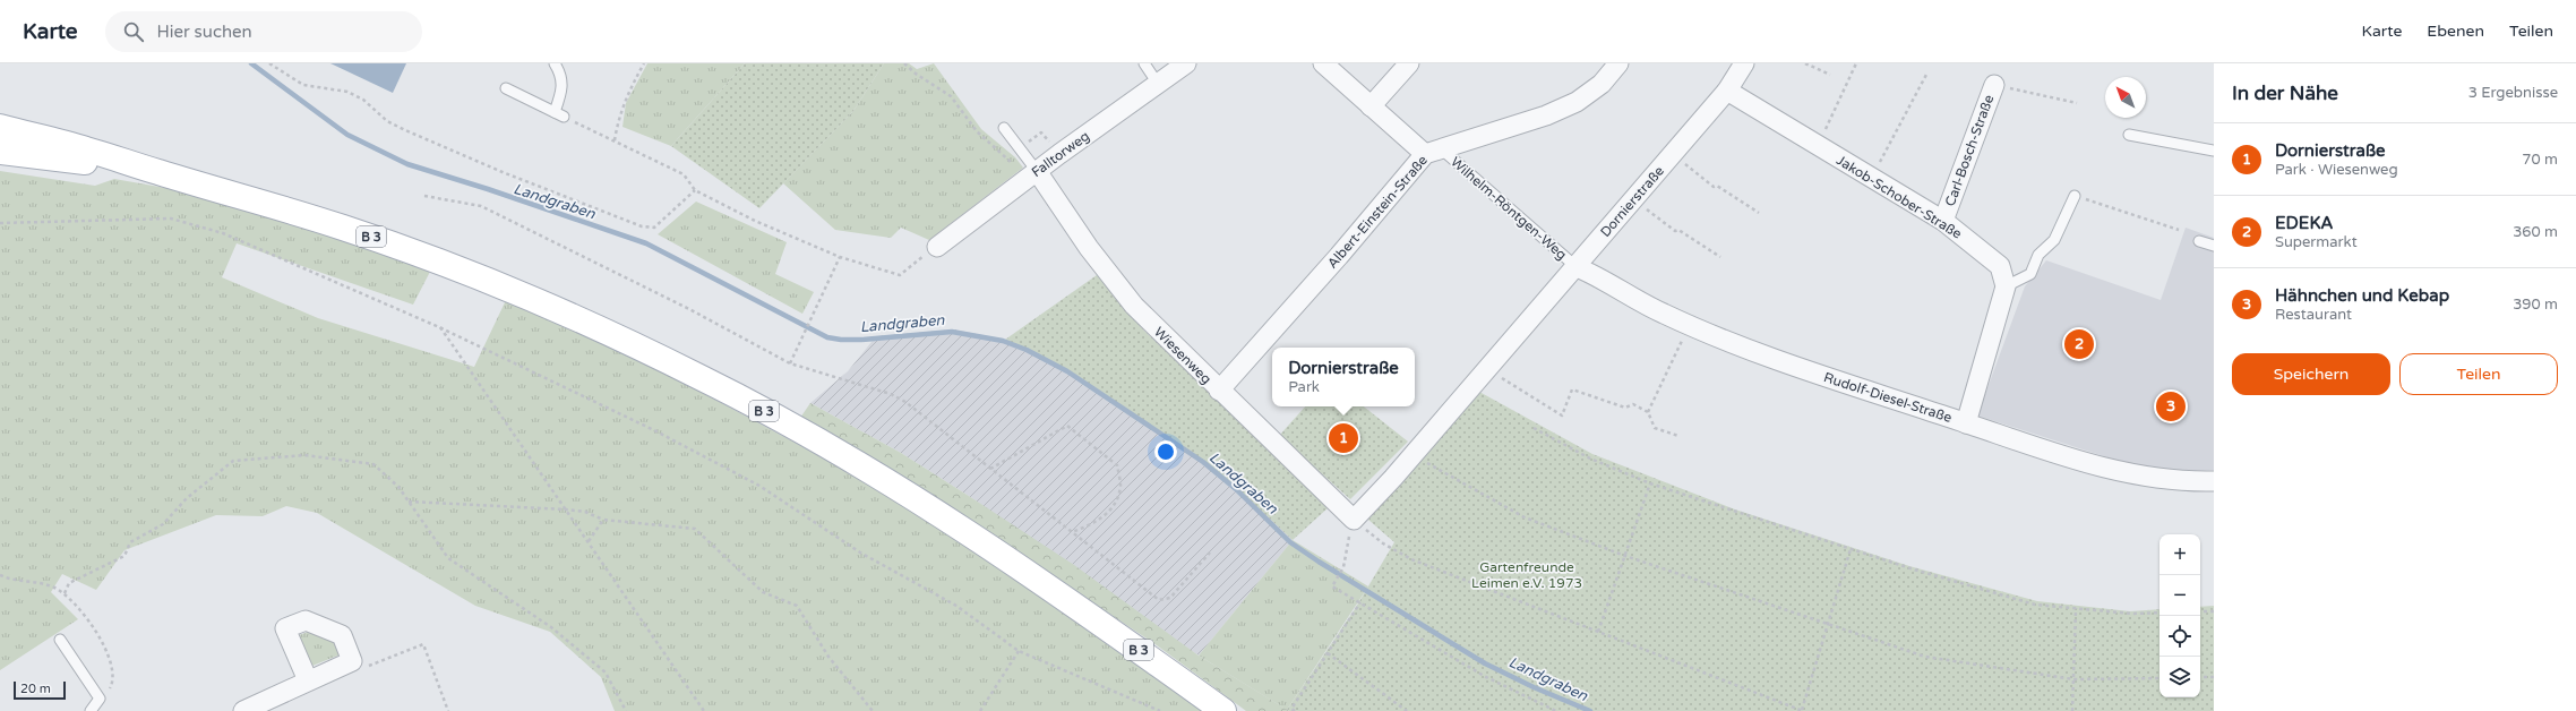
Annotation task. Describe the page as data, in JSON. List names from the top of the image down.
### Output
{
  "streets": {
    "main road": ["B 3"],
    "street": [
      "Carl-Bosch-Straße",
      "Falltorweg",
      "Jakob-Schober-Straße",
      "Dornierstraße",
      "Albert-Einstein-Straße",
      "Wiesenweg",
      "Rudolf-Diesel-Straße"
    ],
    "lane": ["Wilhelm-Röntgen-Weg"]
  },
  "crossings": [
    ["Carl-Bosch-Straße", "Jakob-Schober-Straße"],
    ["Falltorweg", "Wiesenweg"],
    ["Jakob-Schober-Straße", "Dornierstraße"],
    ["Dornierstraße", "Wilhelm-Röntgen-Weg"],
    ["Dornierstraße", "Wiesenweg"],
    ["Dornierstraße", "Rudolf-Diesel-Straße"],
    ["Wilhelm-Röntgen-Weg", "Albert-Einstein-Straße"],
    ["Wilhelm-Röntgen-Weg", "Rudolf-Diesel-Straße"],
    ["Albert-Einstein-Straße", "Wiesenweg"]
  ],
  "water": ["Landgraben"],
  "parks": ["Gartenfreunde Leimen e.V. 1973"],
  "scale_bar": "20 m",
  "north": "top left",
  "page": {
    "header": "Karte",
    "search": "Hier suchen",
    "nav": ["Karte", "Ebenen", "Teilen"],
    "heading": ["In der Nähe", "3 Ergebnisse"],
    "list": [
      {
        "mark": "1",
        "name": "Dornierstraße",
        "note": "Park · Wiesenweg",
        "value": "70 m"
      },
      {
        "mark": "2",
        "name": "EDEKA",
        "note": "Supermarkt",
        "value": "360 m"
      },
      {
        "mark": "3",
        "name": "Hähnchen und Kebap",
        "note": "Restaurant",
        "value": "390 m"
      }
    ],
    "pins": ["2", "3", "1"],
    "buttons": ["Speichern", "Teilen"],
    "popup": ["Dornierstraße", "Park"],
    "map_buttons": ["+", "−"],
    "scale": "20 m"
  }
}
